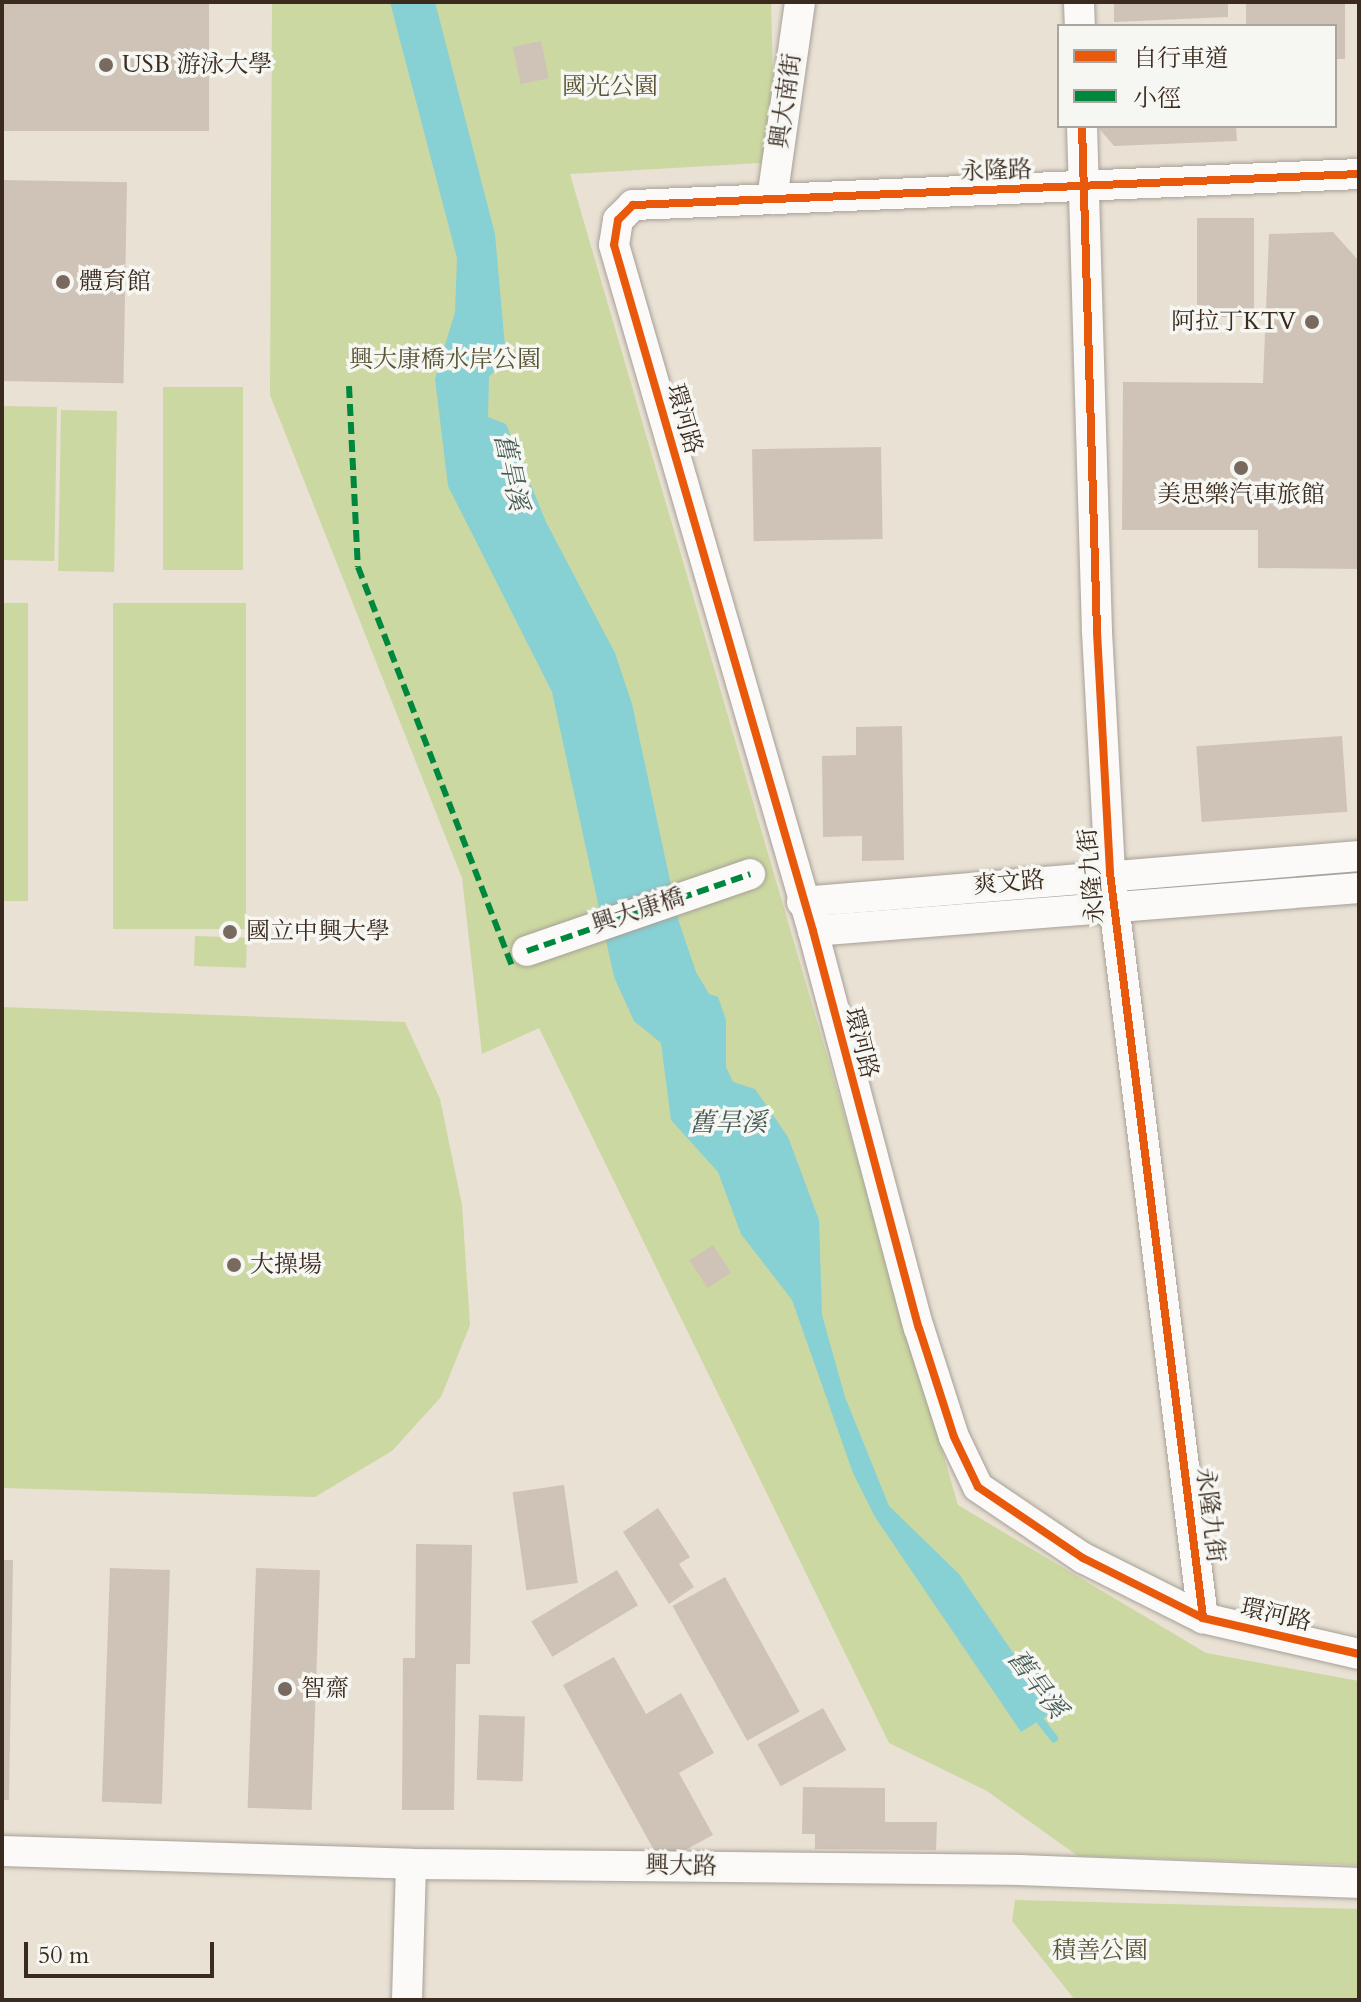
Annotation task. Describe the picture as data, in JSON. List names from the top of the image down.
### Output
{
  "streets": {
    "street": [
      "興大南街",
      "永隆路",
      "環河路",
      "永隆九街",
      "爽文路",
      "興大康橋",
      "興大路"
    ]
  },
  "crossings": [
    ["興大南街", "永隆路"],
    ["永隆路", "環河路"],
    ["永隆路", "永隆九街"],
    ["環河路", "永隆九街"],
    ["環河路", "爽文路"],
    ["永隆九街", "爽文路"]
  ],
  "water": ["舊旱溪"],
  "parks": ["國光公園", "興大康橋水岸公園", "積善公園"],
  "places": [
    "USB 游泳大學",
    "體育館",
    "阿拉丁KTV",
    "美思樂汽車旅館",
    "國立中興大學",
    "大操場",
    "智齋"
  ],
  "legend": ["自行車道", "小徑"],
  "scale_bar": "50 m"
}
